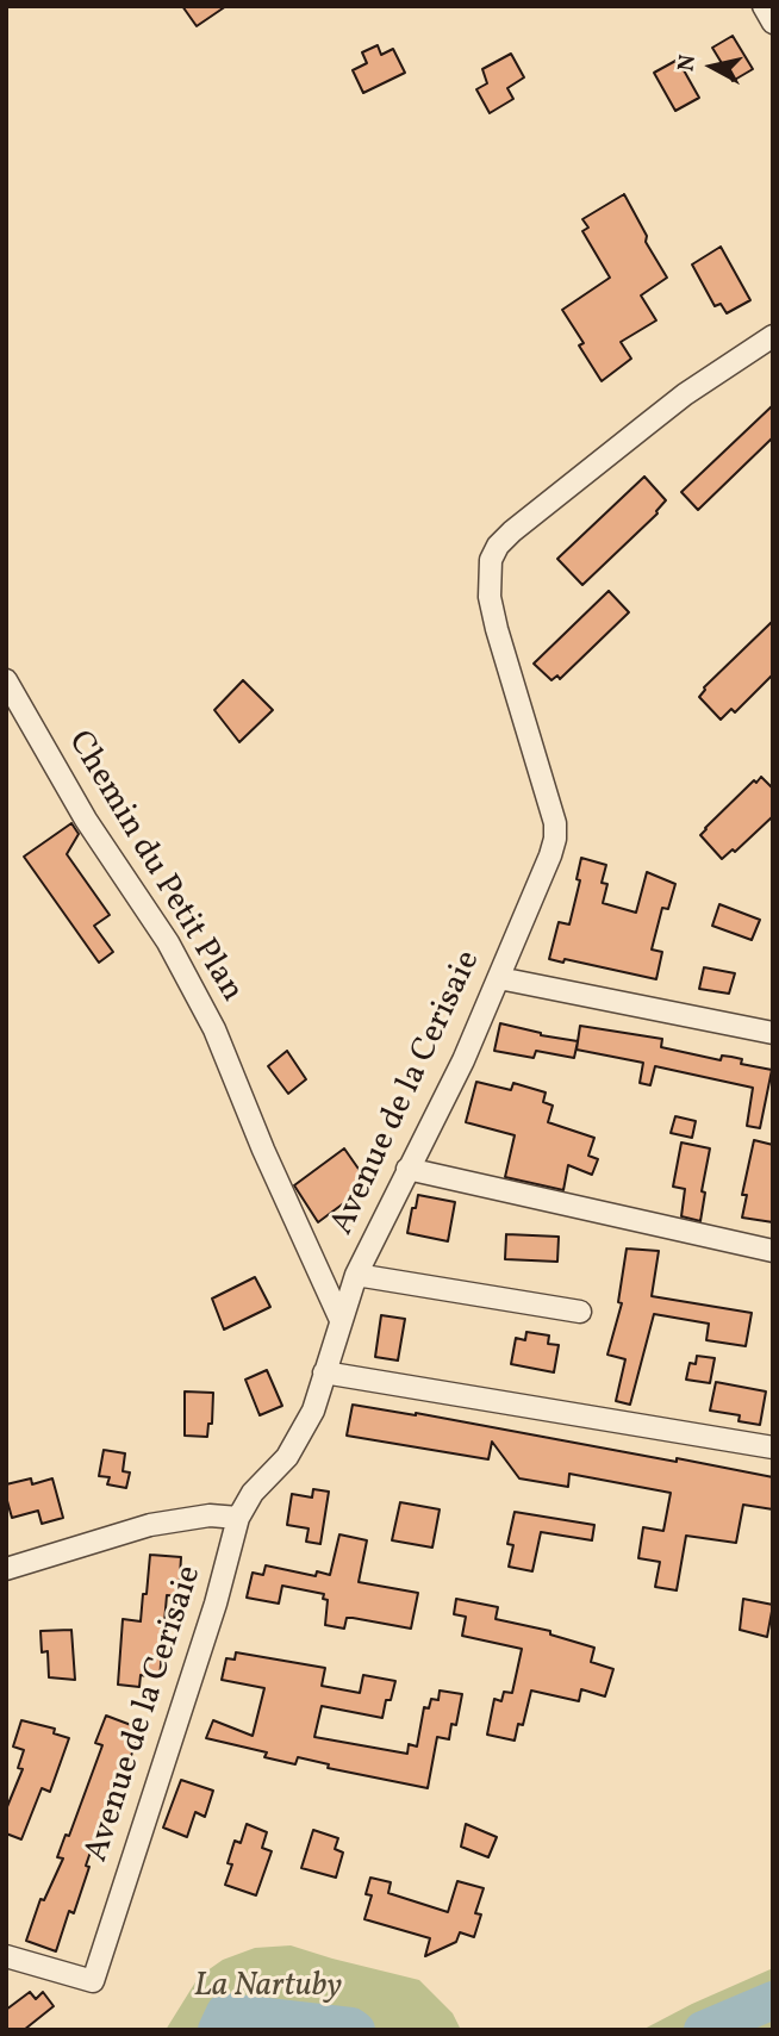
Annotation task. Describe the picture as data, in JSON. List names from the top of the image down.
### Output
{
  "streets": {
    "street": ["Chemin du Petit Plan", "Avenue de la Cerisaie"]
  },
  "crossings": [
    ["Chemin du Petit Plan", "Avenue de la Cerisaie"]
  ],
  "parks": ["La Nartuby"],
  "north": "left"
}
